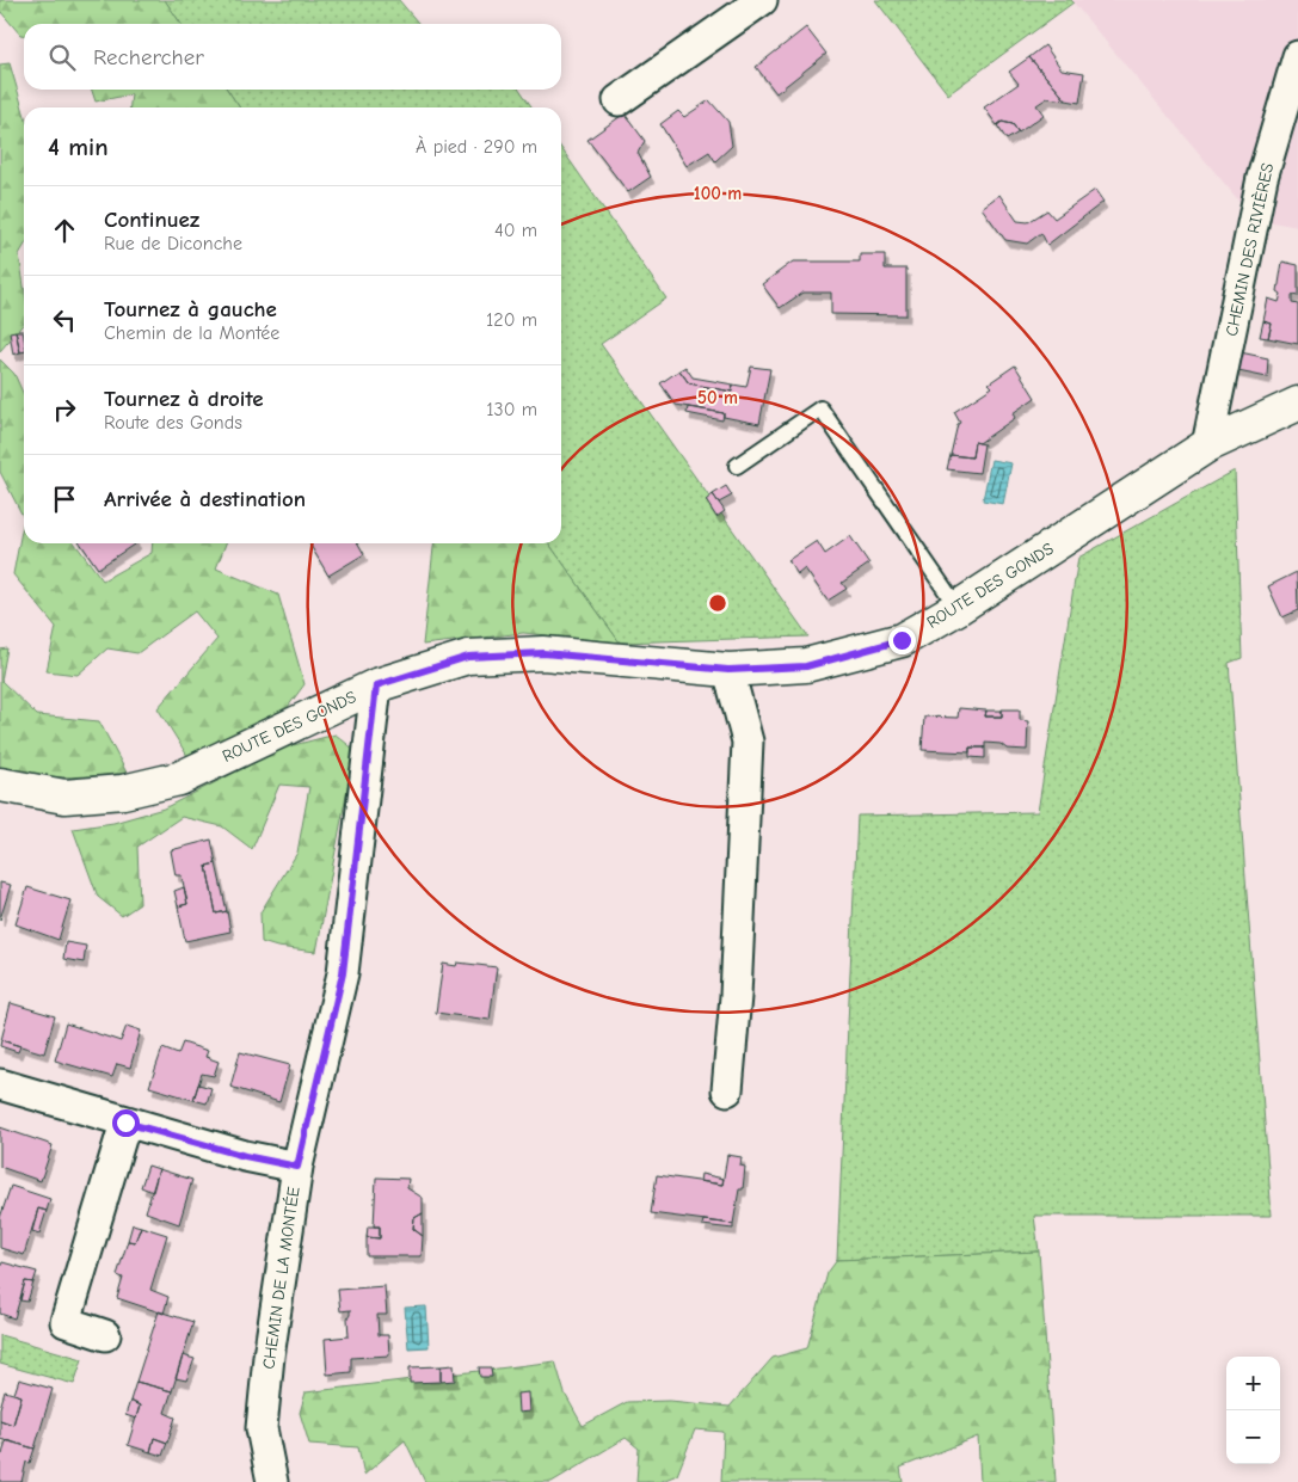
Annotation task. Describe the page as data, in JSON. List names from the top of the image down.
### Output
{
  "streets": {
    "street": ["CHEMIN DES RIVIÈRES", "ROUTE DES GONDS", "CHEMIN DE LA MONTÉE"]
  },
  "crossings": [
    ["CHEMIN DES RIVIÈRES", "ROUTE DES GONDS"],
    ["ROUTE DES GONDS", "CHEMIN DE LA MONTÉE"]
  ],
  "page": {
    "search": "Rechercher",
    "heading": ["4 min", "À pied · 290 m"],
    "list": [
      ["Continuez", "Rue de Diconche", "40 m"],
      ["Tournez à gauche", "Chemin de la Montée", "120 m"],
      ["Tournez à droite", "Route des Gonds", "130 m"],
      "Arrivée à destination"
    ],
    "map_buttons": ["+", "−"]
  },
  "rings": ["100 m", "50 m"]
}
